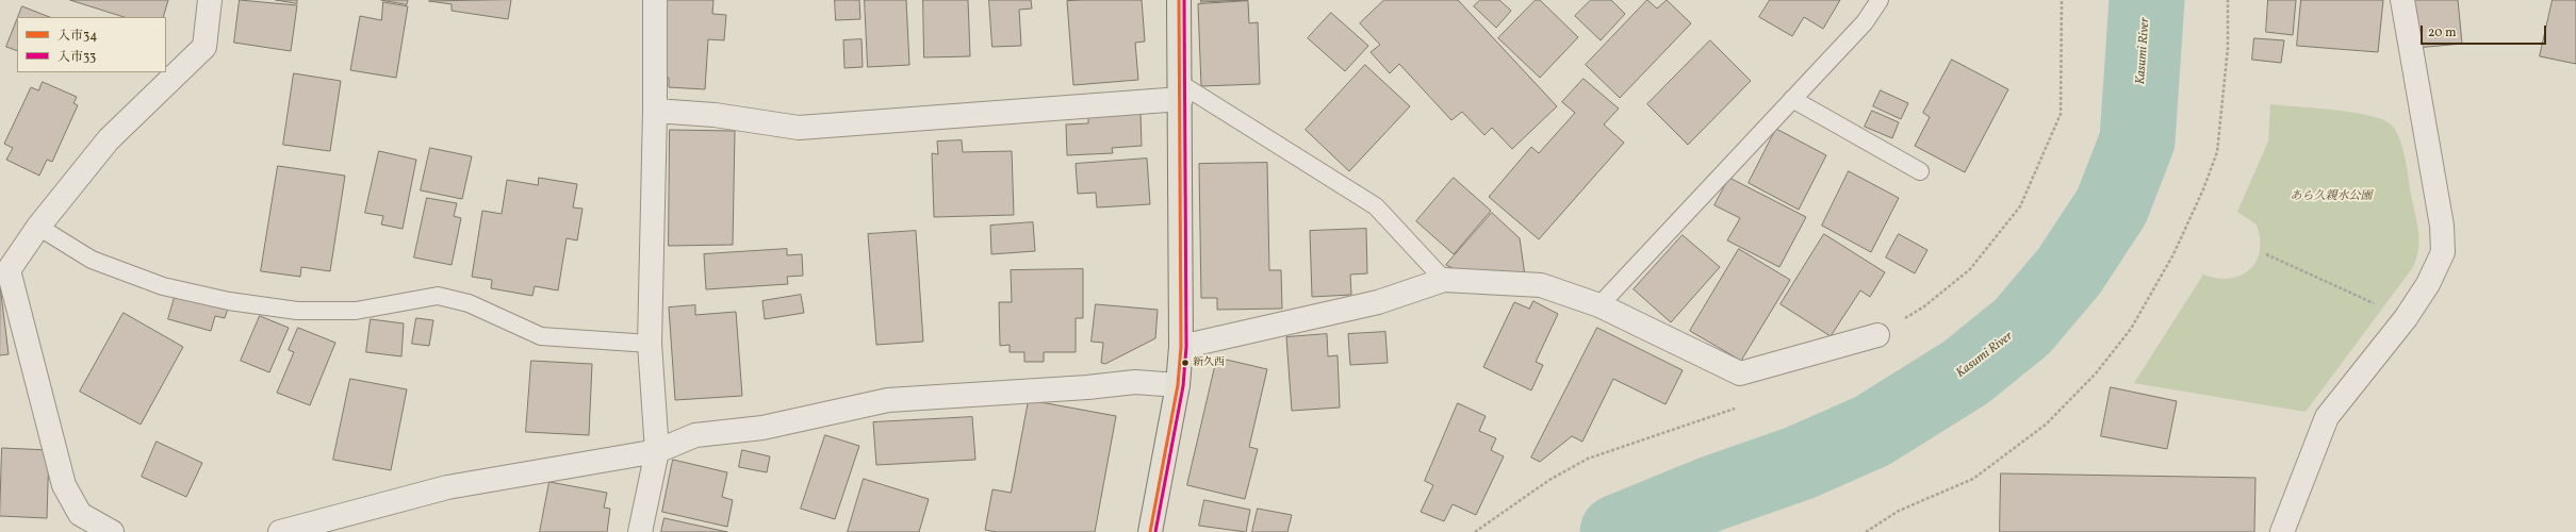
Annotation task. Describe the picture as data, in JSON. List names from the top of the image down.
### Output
{
  "water": ["Kasumi River"],
  "parks": ["あら久親水公園"],
  "places": ["新久西"],
  "lines": ["transit line 入市34", "transit line 入市33"],
  "legend": ["入市34", "入市33"],
  "scale_bar": "20 m"
}
